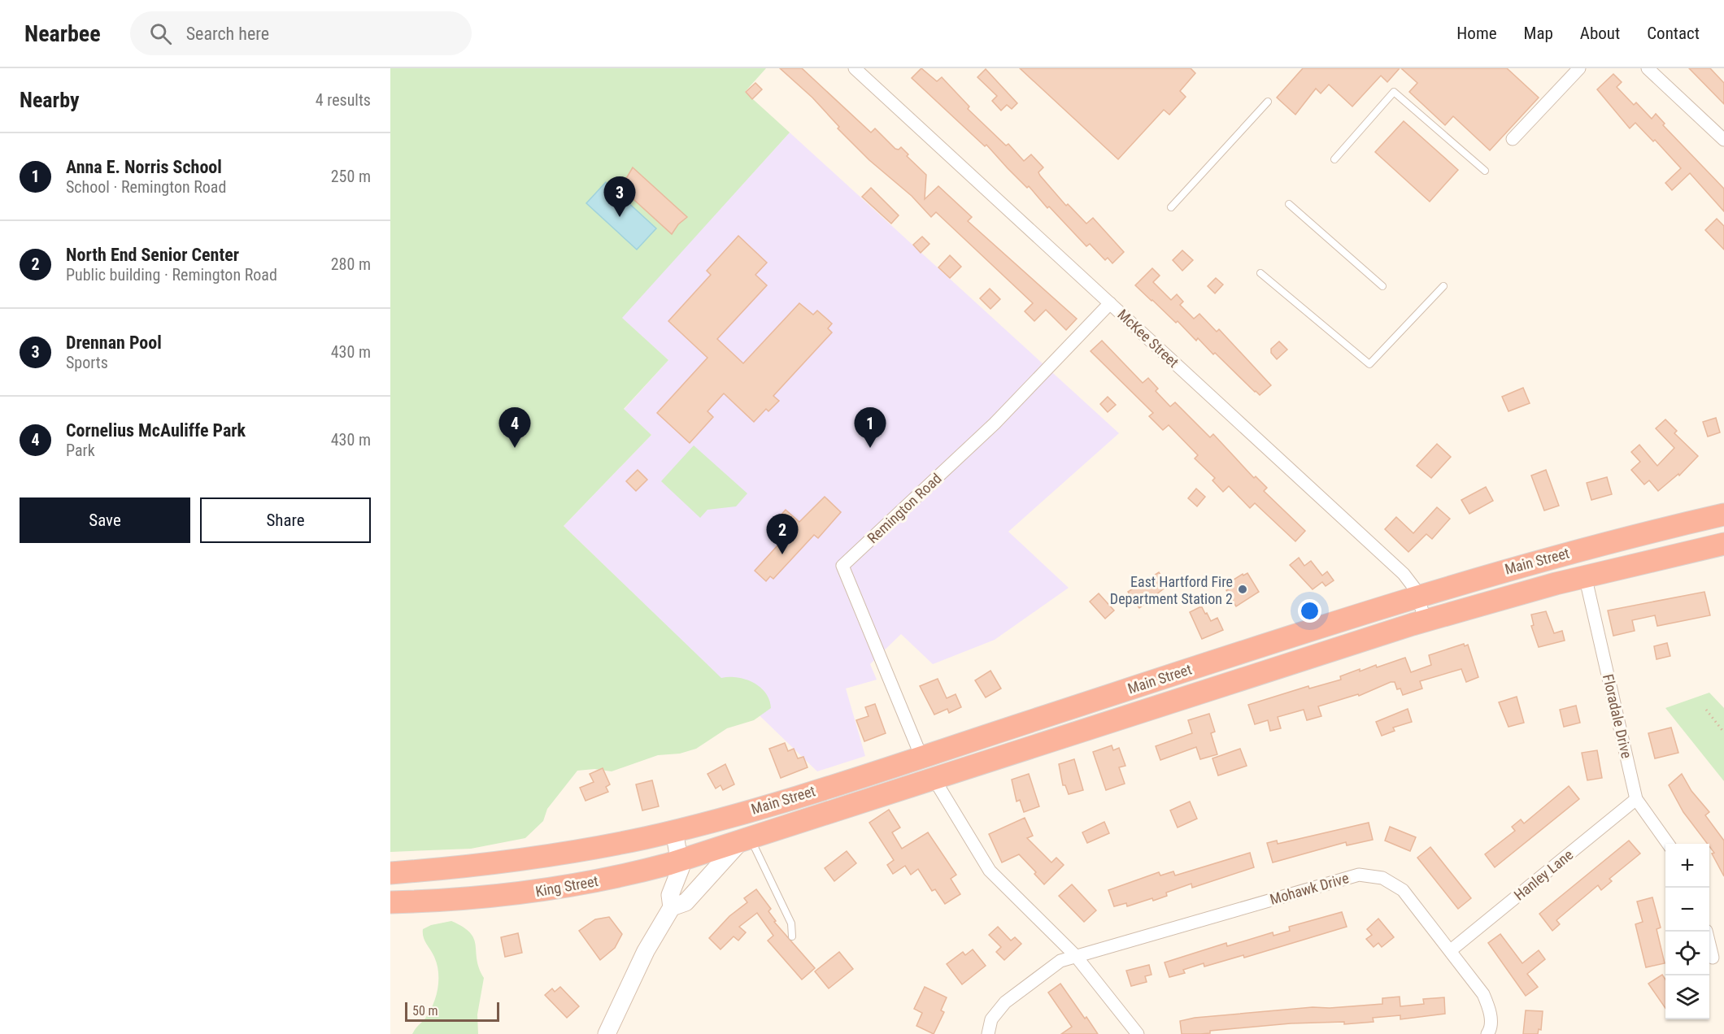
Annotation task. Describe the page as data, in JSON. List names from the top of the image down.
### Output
{
  "streets": {
    "highway": ["Main Street", "King Street"],
    "street": [
      "McKee Street",
      "Remington Road",
      "Floradale Drive",
      "Hanley Lane",
      "Mohawk Drive"
    ]
  },
  "crossings": [
    ["McKee Street", "Remington Road"],
    ["McKee Street", "Main Street"],
    ["Remington Road", "Main Street"],
    ["Main Street", "Floradale Drive"],
    ["Main Street", "King Street"],
    ["Floradale Drive", "Hanley Lane"],
    ["Hanley Lane", "Mohawk Drive"]
  ],
  "places": ["East Hartford Fire Department Station 2"],
  "scale_bar": "50 m",
  "page": {
    "header": "Nearbee",
    "search": "Search here",
    "nav": [
      "Home",
      "Map",
      "About",
      "Contact"
    ],
    "heading": ["Nearby", "4 results"],
    "list": [
      {
        "mark": "1",
        "name": "Anna E. Norris School",
        "note": "School · Remington Road",
        "value": "250 m"
      },
      {
        "mark": "2",
        "name": "North End Senior Center",
        "note": "Public building · Remington Road",
        "value": "280 m"
      },
      {
        "mark": "3",
        "name": "Drennan Pool",
        "note": "Sports",
        "value": "430 m"
      },
      {
        "mark": "4",
        "name": "Cornelius McAuliffe Park",
        "note": "Park",
        "value": "430 m"
      }
    ],
    "pins": [
      "3",
      "1",
      "4",
      "2"
    ],
    "buttons": ["Save", "Share"],
    "map_buttons": ["+", "−"],
    "scale": "50 m"
  }
}
